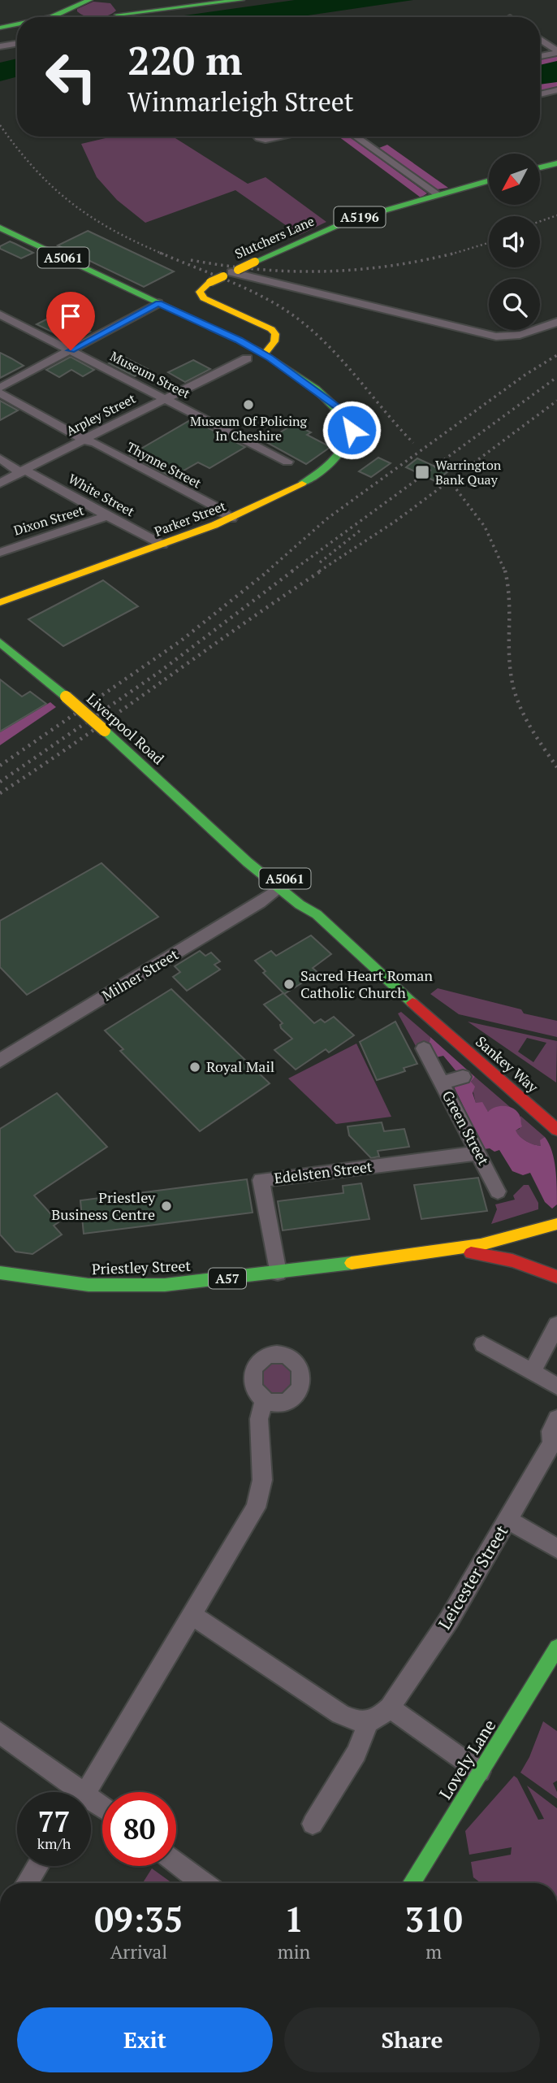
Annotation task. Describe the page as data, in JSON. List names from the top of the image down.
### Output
{
  "streets": {
    "main road": [
      "A5196",
      "Slutchers Lane",
      "A5061",
      "Parker Street",
      "Liverpool Road",
      "Sankey Way",
      "Priestley Street",
      "A57",
      "Lovely Lane"
    ],
    "street": [
      "Museum Street",
      "Arpley Street",
      "Thynne Street",
      "White Street",
      "Dixon Street",
      "Milner Street",
      "Green Street",
      "Edelsten Street",
      "Leicester Street"
    ]
  },
  "crossings": [
    ["A5061", "Arpley Street"],
    ["A5061", "Parker Street"],
    ["Museum Street", "Arpley Street"],
    ["Arpley Street", "Thynne Street"],
    ["Arpley Street", "White Street"],
    ["Thynne Street", "Parker Street"],
    ["White Street", "Parker Street"],
    ["White Street", "Dixon Street"],
    ["Liverpool Road", "Milner Street"],
    ["Liverpool Road", "Sankey Way"],
    ["Green Street", "Edelsten Street"],
    ["Edelsten Street", "Priestley Street"]
  ],
  "places": {
    "other": [
      "Museum Of Policing In Cheshire",
      "Sacred Heart Roman Catholic Church",
      "Royal Mail",
      "Priestley Business Centre"
    ],
    "transit": ["Warrington Bank Quay"]
  },
  "north": "bottom left",
  "page": {
    "turn": ["220 m", "Winmarleigh Street"],
    "speed": "77 km/h",
    "limit": "80",
    "eta": [
      "09:35",
      "Arrival",
      "1",
      "min",
      "310",
      "m"
    ],
    "buttons": ["Exit", "Share"]
  }
}
